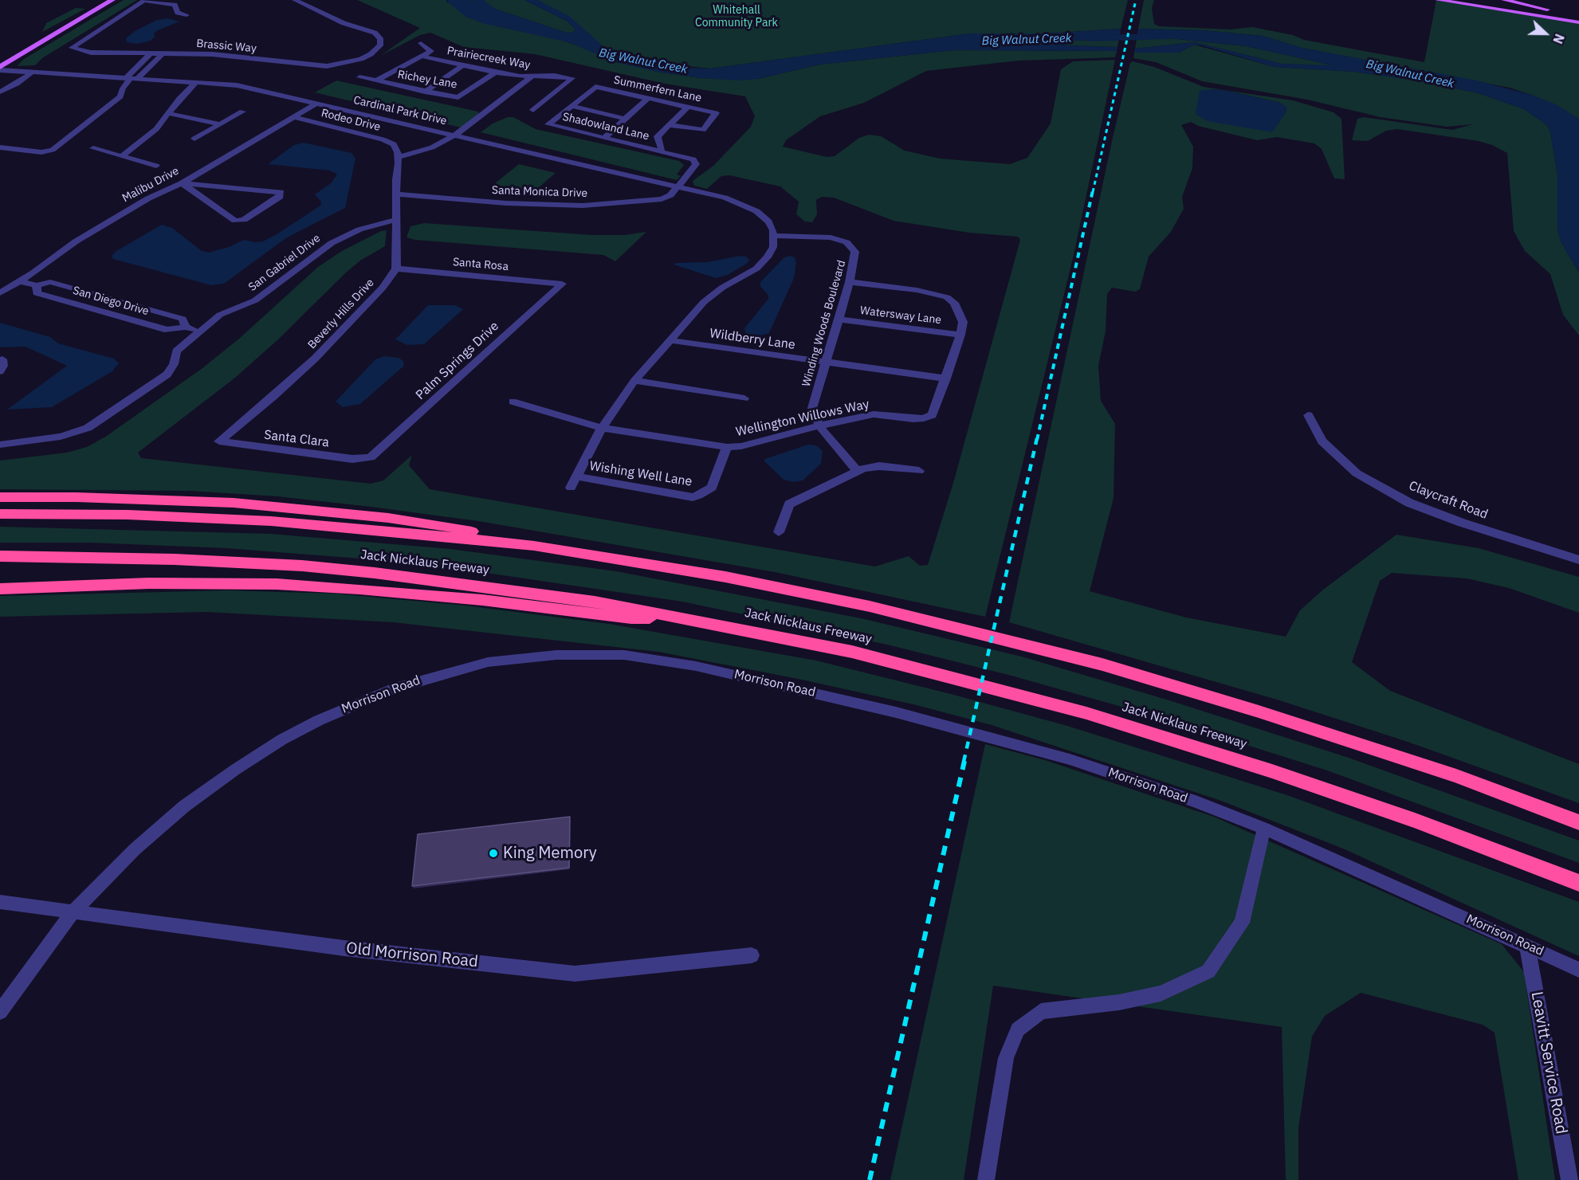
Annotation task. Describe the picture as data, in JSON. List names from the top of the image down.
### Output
{
  "streets": {
    "highway": ["Jack Nicklaus Freeway"],
    "street": [
      "Brassic Way",
      "Prairiecreek Way",
      "Richey Lane",
      "Summerfern Lane",
      "Cardinal Park Drive",
      "Rodeo Drive",
      "Shadowland Lane",
      "Malibu Drive",
      "Santa Monica Drive",
      "San Gabriel Drive",
      "Santa Rosa",
      "San Diego Drive",
      "Beverly Hills Drive",
      "Watersway Lane",
      "Winding Woods Boulevard",
      "Wildberry Lane",
      "Palm Springs Drive",
      "Wellington Willows Way",
      "Santa Clara",
      "Wishing Well Lane",
      "Claycraft Road",
      "Morrison Road",
      "Old Morrison Road",
      "Leavitt Service Road"
    ]
  },
  "crossings": [
    ["Prairiecreek Way", "Richey Lane"],
    ["Summerfern Lane", "Shadowland Lane"],
    ["Cardinal Park Drive", "Shadowland Lane"],
    ["Cardinal Park Drive", "Malibu Drive"],
    ["Cardinal Park Drive", "Santa Monica Drive"],
    ["Cardinal Park Drive", "Winding Woods Boulevard"],
    ["Rodeo Drive", "Malibu Drive"],
    ["Shadowland Lane", "Santa Monica Drive"],
    ["Malibu Drive", "San Diego Drive"],
    ["San Gabriel Drive", "San Diego Drive"],
    ["Santa Rosa", "Beverly Hills Drive"],
    ["Santa Rosa", "Palm Springs Drive"],
    ["Beverly Hills Drive", "Santa Clara"],
    ["Watersway Lane", "Winding Woods Boulevard"],
    ["Watersway Lane", "Wellington Willows Way"],
    ["Winding Woods Boulevard", "Wildberry Lane"],
    ["Winding Woods Boulevard", "Wellington Willows Way"],
    ["Wildberry Lane", "Wellington Willows Way"],
    ["Palm Springs Drive", "Santa Clara"],
    ["Wellington Willows Way", "Wishing Well Lane"],
    ["Morrison Road", "Old Morrison Road"],
    ["Morrison Road", "Leavitt Service Road"]
  ],
  "water": ["Big Walnut Creek"],
  "parks": ["Whitehall Community Park"],
  "places": ["King Memory"],
  "north": "right"
}
